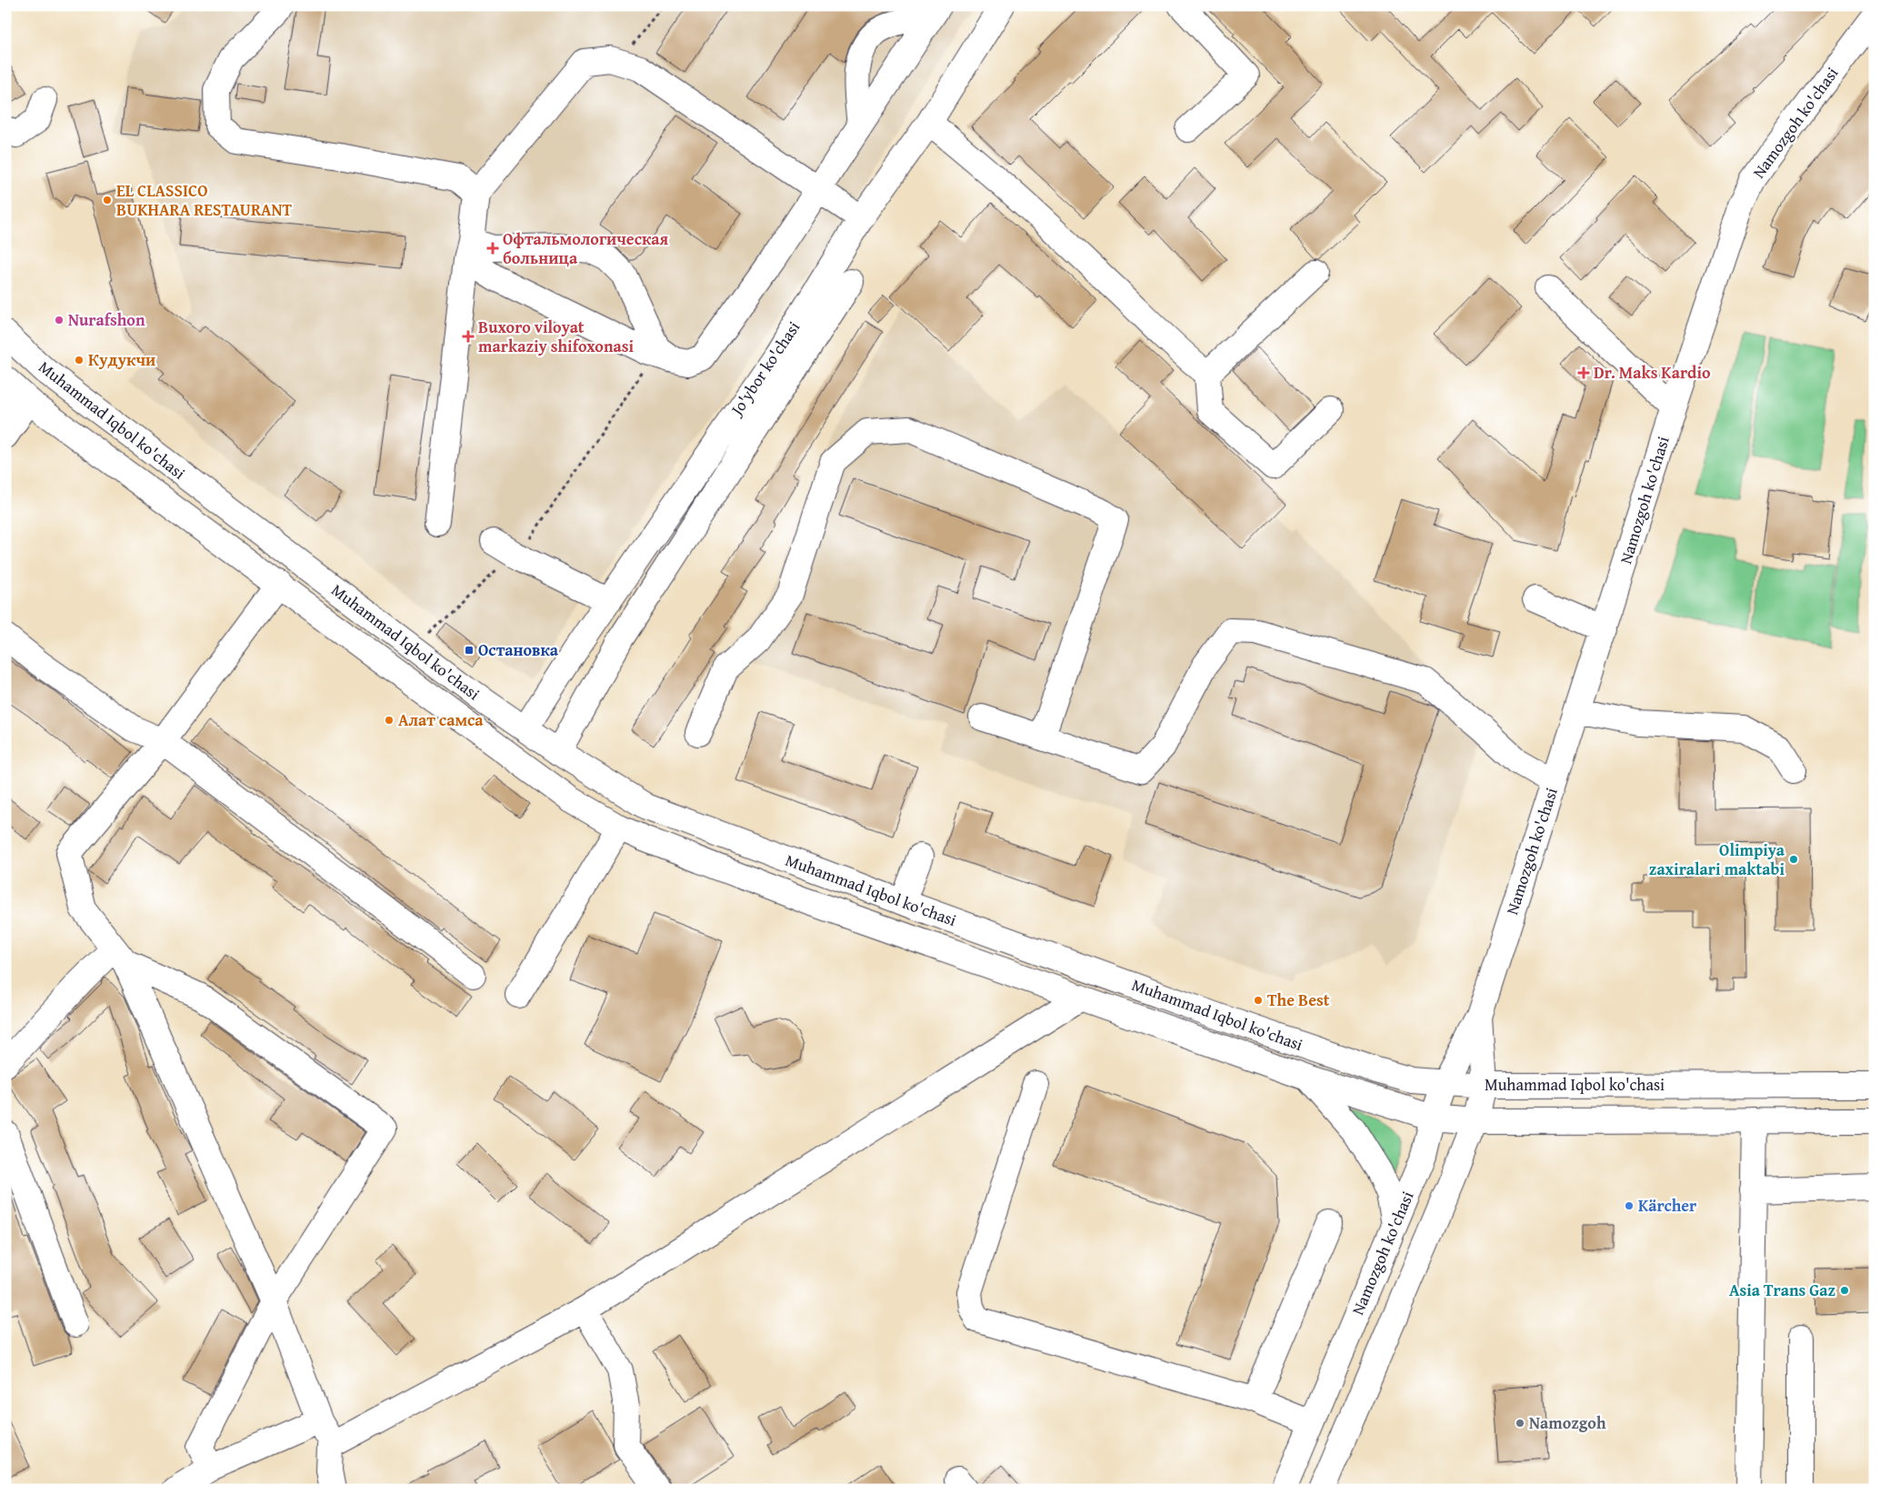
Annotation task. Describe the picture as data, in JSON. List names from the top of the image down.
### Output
{
  "streets": {
    "main road": ["Namozgoh ko'chasi", "Jo'ybor ko'chasi", "Muhammad Iqbol ko'chasi"]
  },
  "crossings": [
    ["Namozgoh ko'chasi", "Muhammad Iqbol ko'chasi"],
    ["Jo'ybor ko'chasi", "Muhammad Iqbol ko'chasi"]
  ],
  "places": {
    "other": [
      "EL CLASSICO BUKHARA RESTAURANT",
      "Nurafshon",
      "Кудукчи",
      "Алат самса",
      "Olimpiya zaxiralari maktabi",
      "The Best",
      "Kärcher",
      "Asia Trans Gaz",
      "Namozgoh"
    ],
    "health": ["Офтальмологическая больница", "Buxoro viloyat markaziy shifoxonasi", "Dr. Maks Kardio"],
    "transit": ["Остановка"]
  }
}
